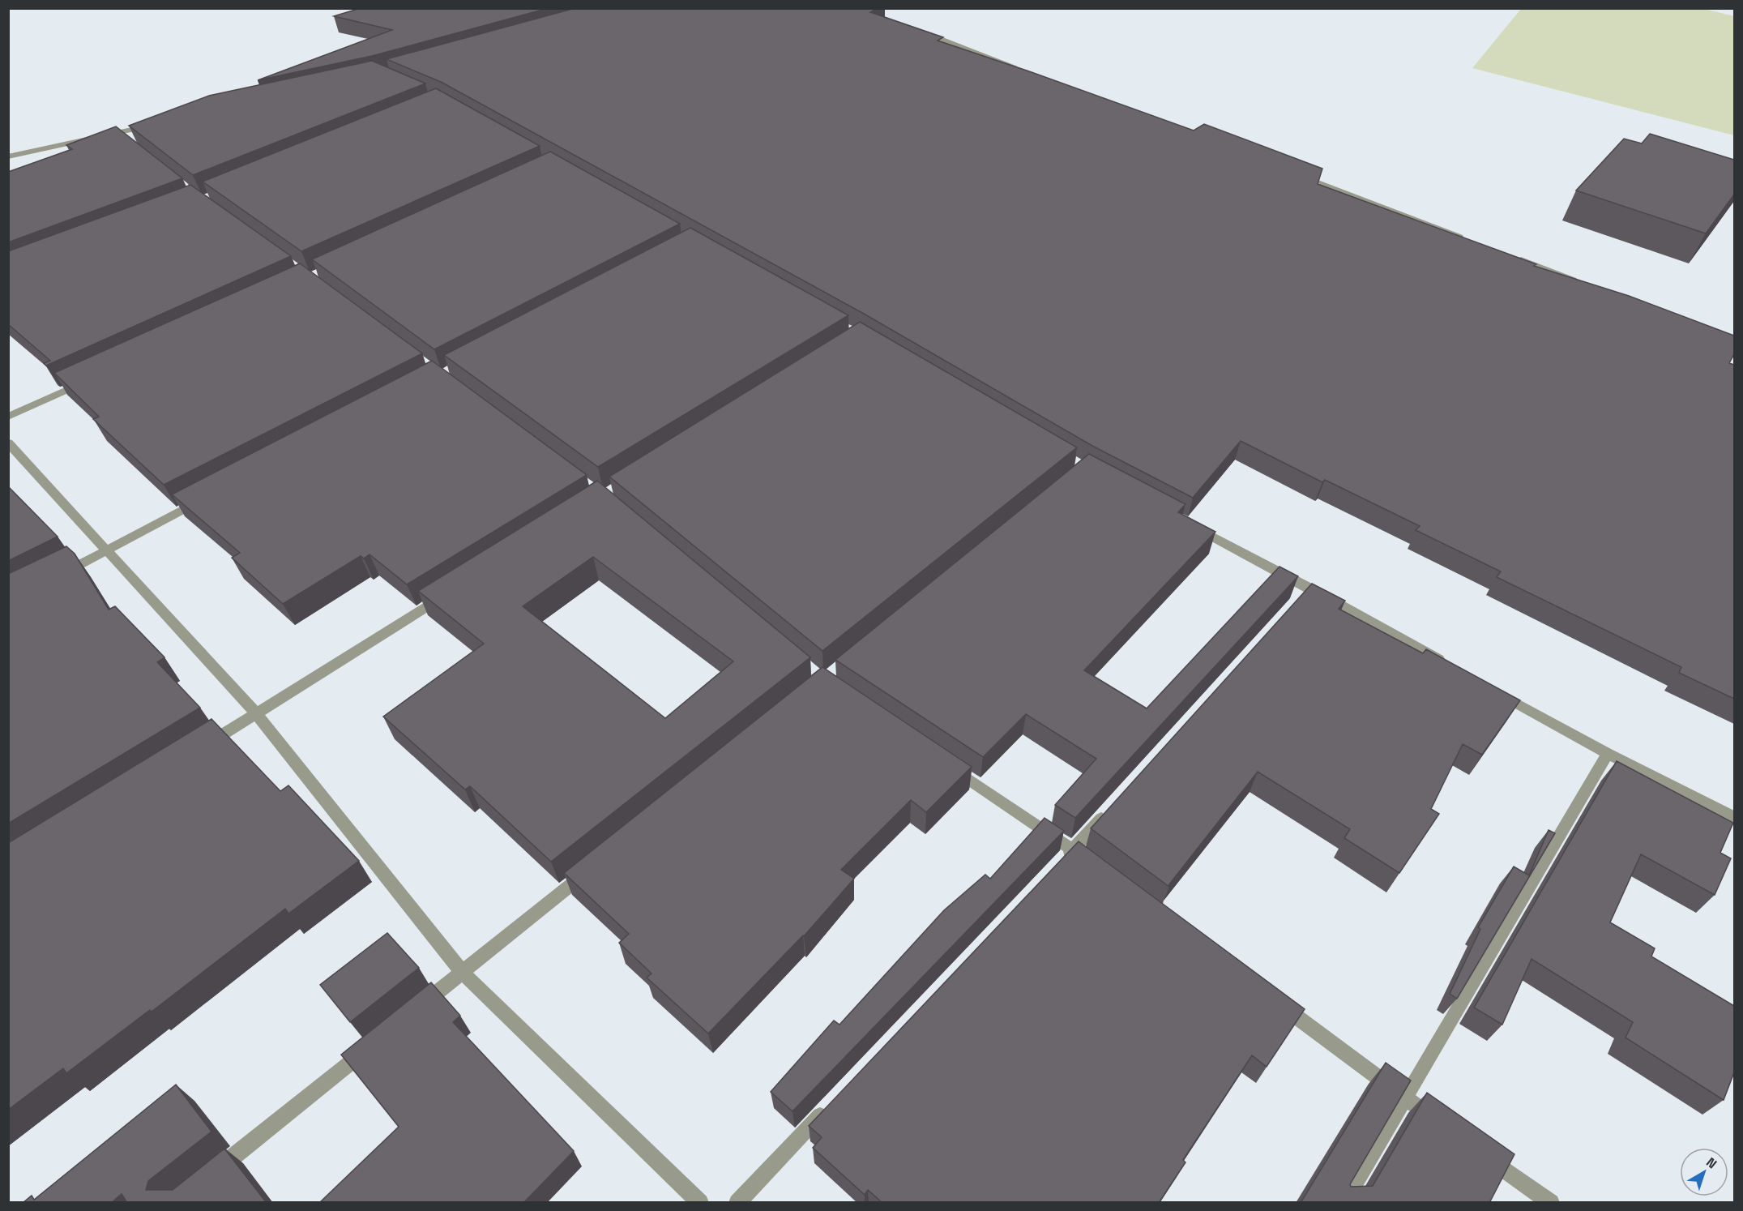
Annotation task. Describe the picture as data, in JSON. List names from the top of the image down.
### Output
{
  "north": "top right"
}
